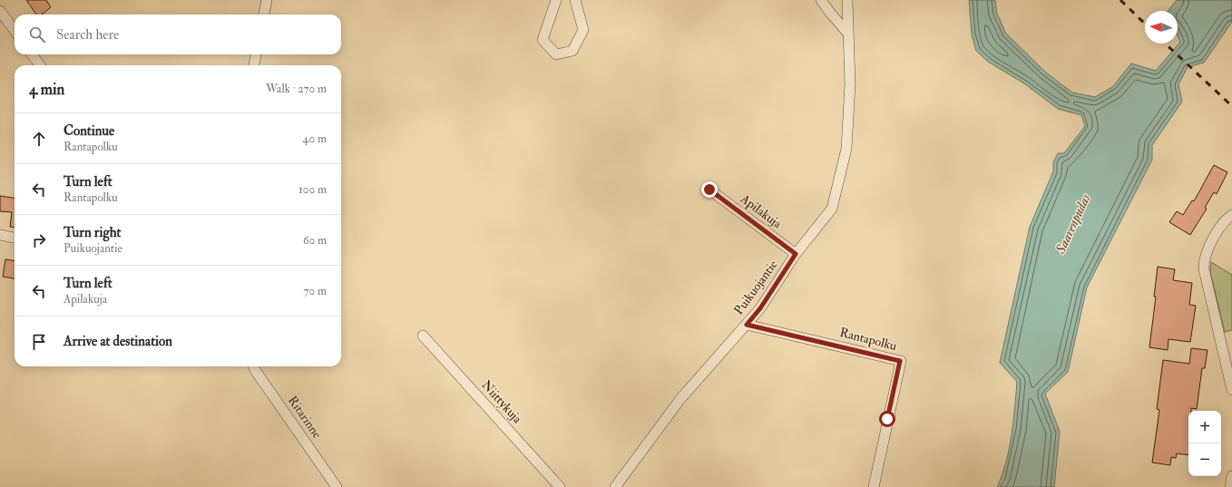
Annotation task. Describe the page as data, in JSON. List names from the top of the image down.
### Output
{
  "streets": {
    "street": [
      "Apilakuja",
      "Puikuojantie",
      "Rantapolku",
      "Niittykuja",
      "Ritarinne"
    ]
  },
  "crossings": [
    ["Apilakuja", "Puikuojantie"],
    ["Puikuojantie", "Rantapolku"]
  ],
  "water": ["Saarenpudas"],
  "north": "left",
  "page": {
    "search": "Search here",
    "heading": ["4 min", "Walk · 270 m"],
    "list": [
      ["Continue", "Rantapolku", "40 m"],
      ["Turn left", "Rantapolku", "100 m"],
      ["Turn right", "Puikuojantie", "60 m"],
      ["Turn left", "Apilakuja", "70 m"],
      "Arrive at destination"
    ],
    "map_buttons": ["+", "−"]
  }
}
